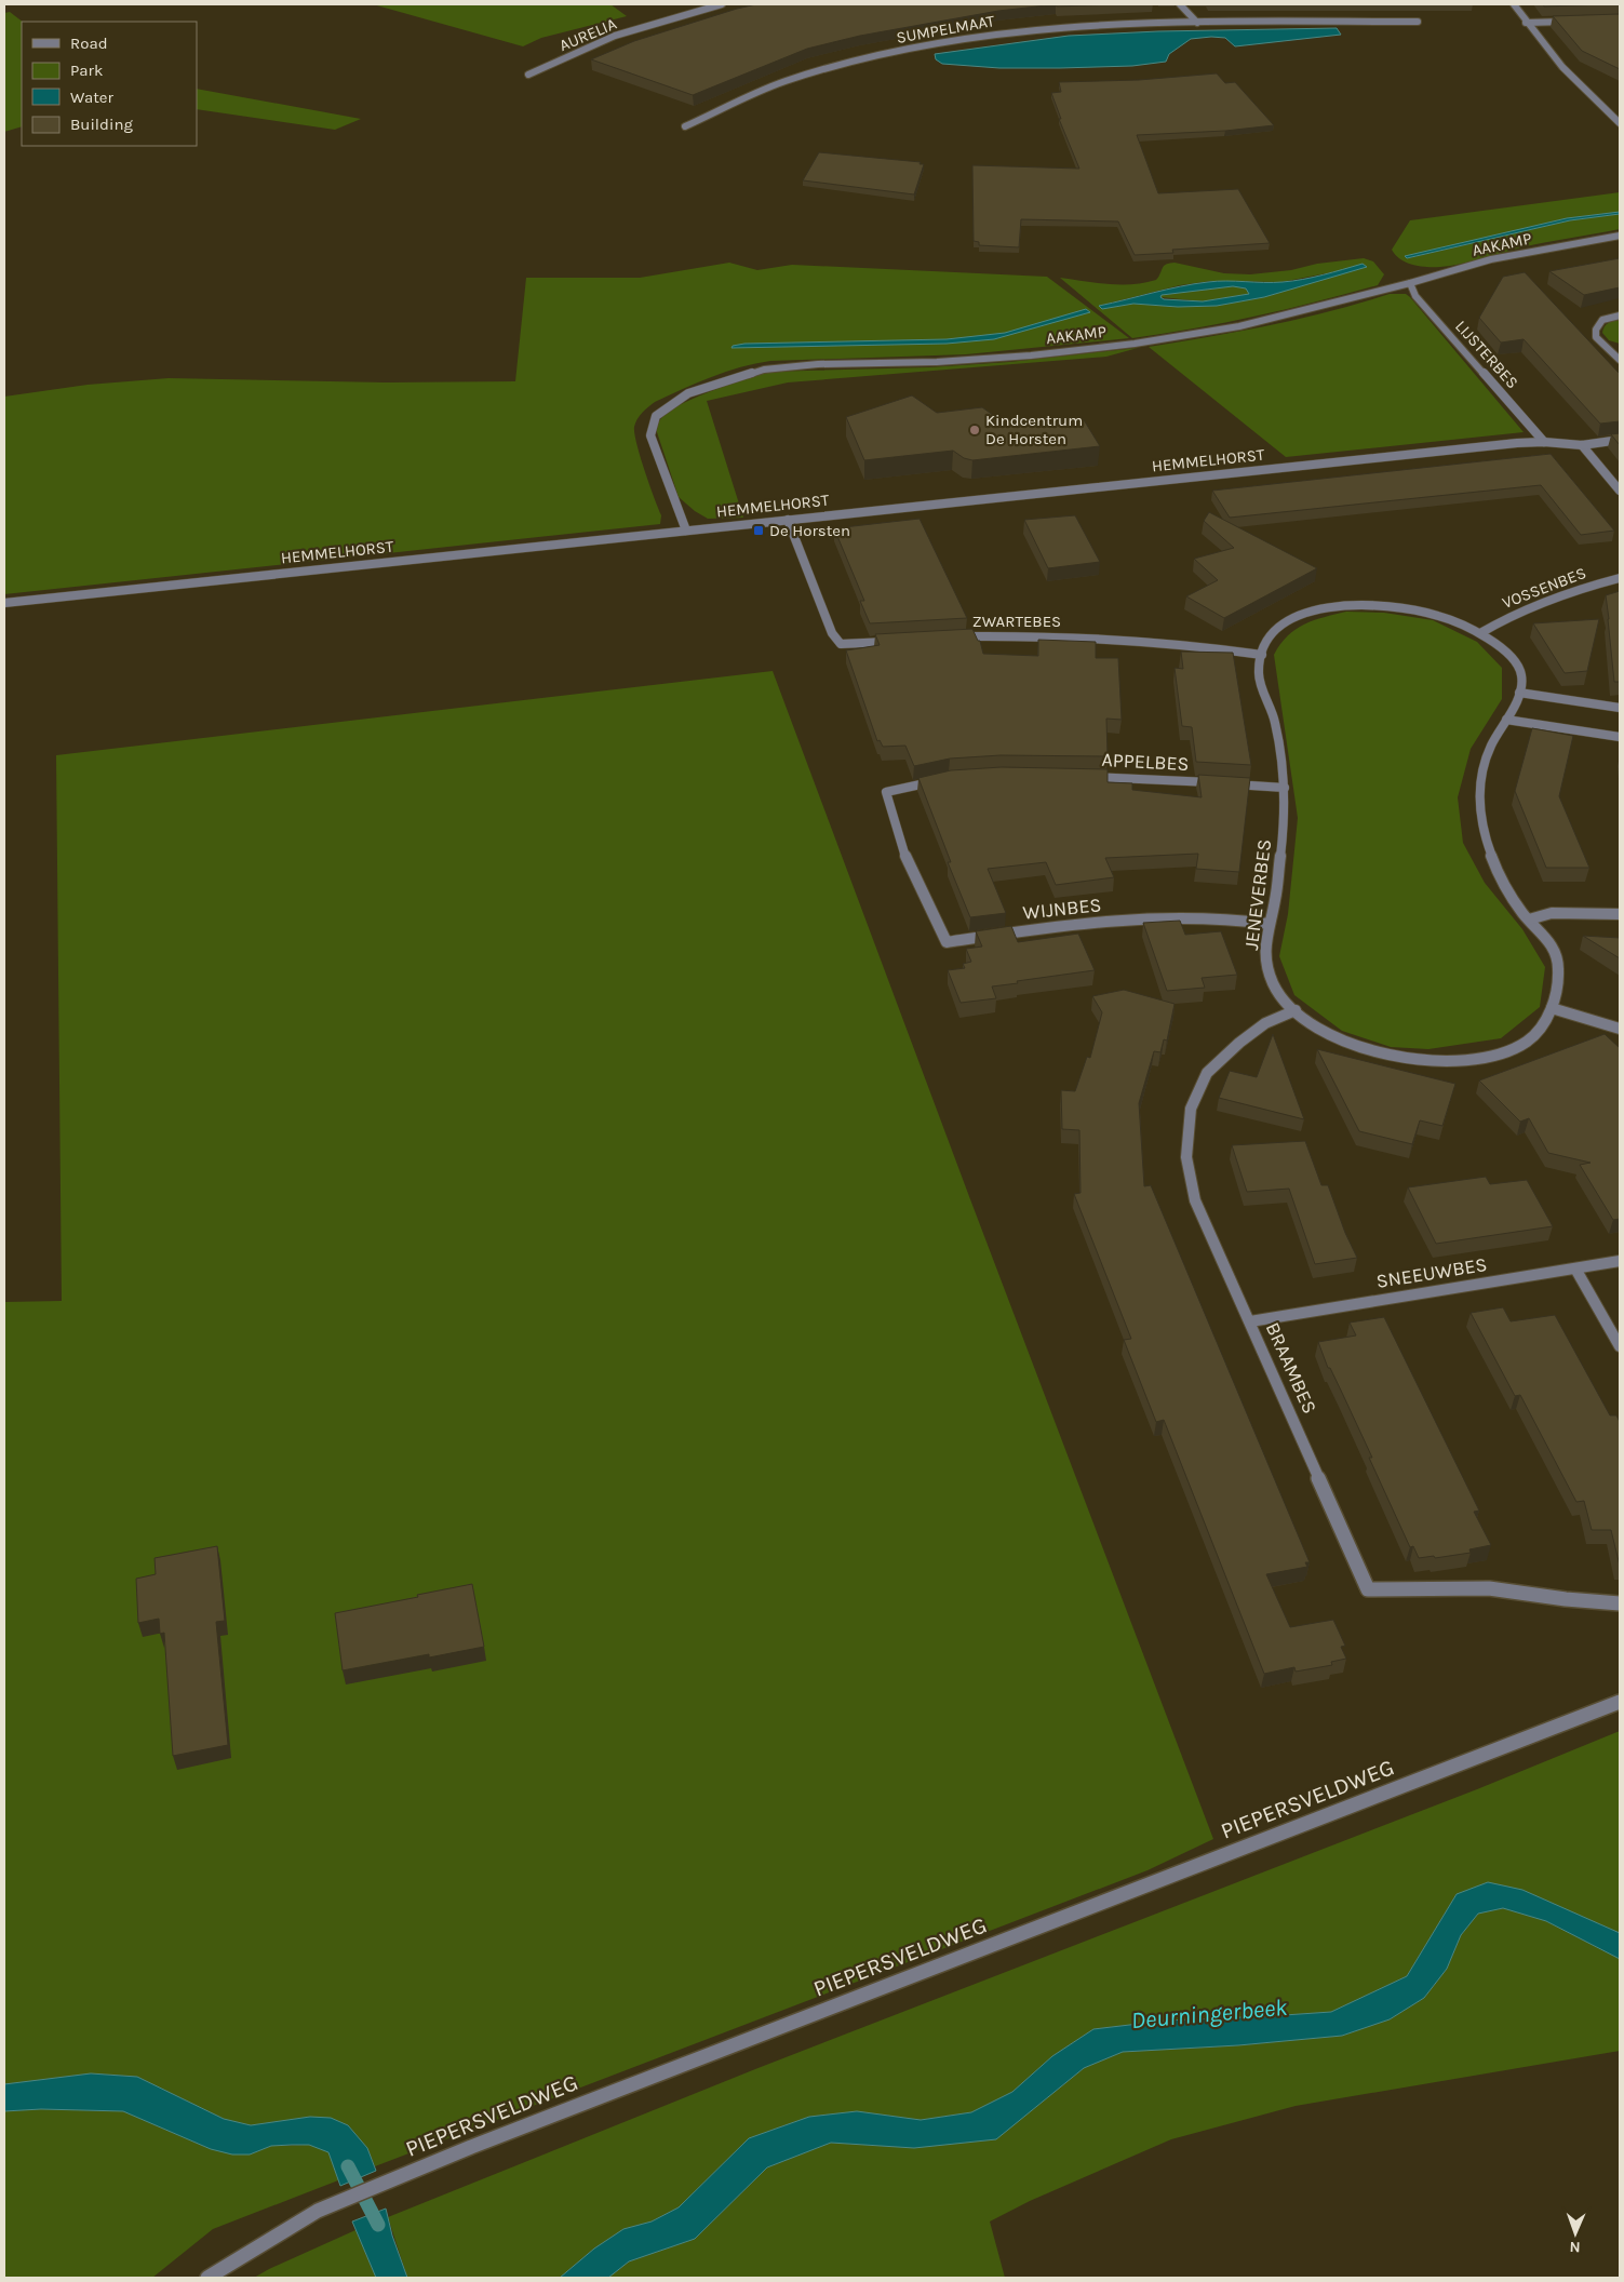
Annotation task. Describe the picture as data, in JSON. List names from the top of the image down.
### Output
{
  "streets": {
    "street": [
      "SUMPELMAAT",
      "AURELIA",
      "AAKAMP",
      "LIJSTERBES",
      "HEMMELHORST",
      "VOSSENBES",
      "ZWARTEBES",
      "APPELBES",
      "JENEVERBES",
      "WIJNBES",
      "SNEEUWBES",
      "BRAAMBES",
      "PIEPERSVELDWEG"
    ]
  },
  "crossings": [
    ["AAKAMP", "LIJSTERBES"],
    ["AAKAMP", "HEMMELHORST"],
    ["LIJSTERBES", "HEMMELHORST"],
    ["VOSSENBES", "JENEVERBES"],
    ["ZWARTEBES", "JENEVERBES"],
    ["APPELBES", "JENEVERBES"],
    ["JENEVERBES", "WIJNBES"],
    ["JENEVERBES", "BRAAMBES"],
    ["SNEEUWBES", "BRAAMBES"]
  ],
  "water": ["Deurningerbeek"],
  "places": {
    "other": ["Kindcentrum De Horsten"],
    "transit": ["De Horsten"]
  },
  "legend": [
    "Road",
    "Park",
    "Water",
    "Building"
  ],
  "north": "bottom"
}
